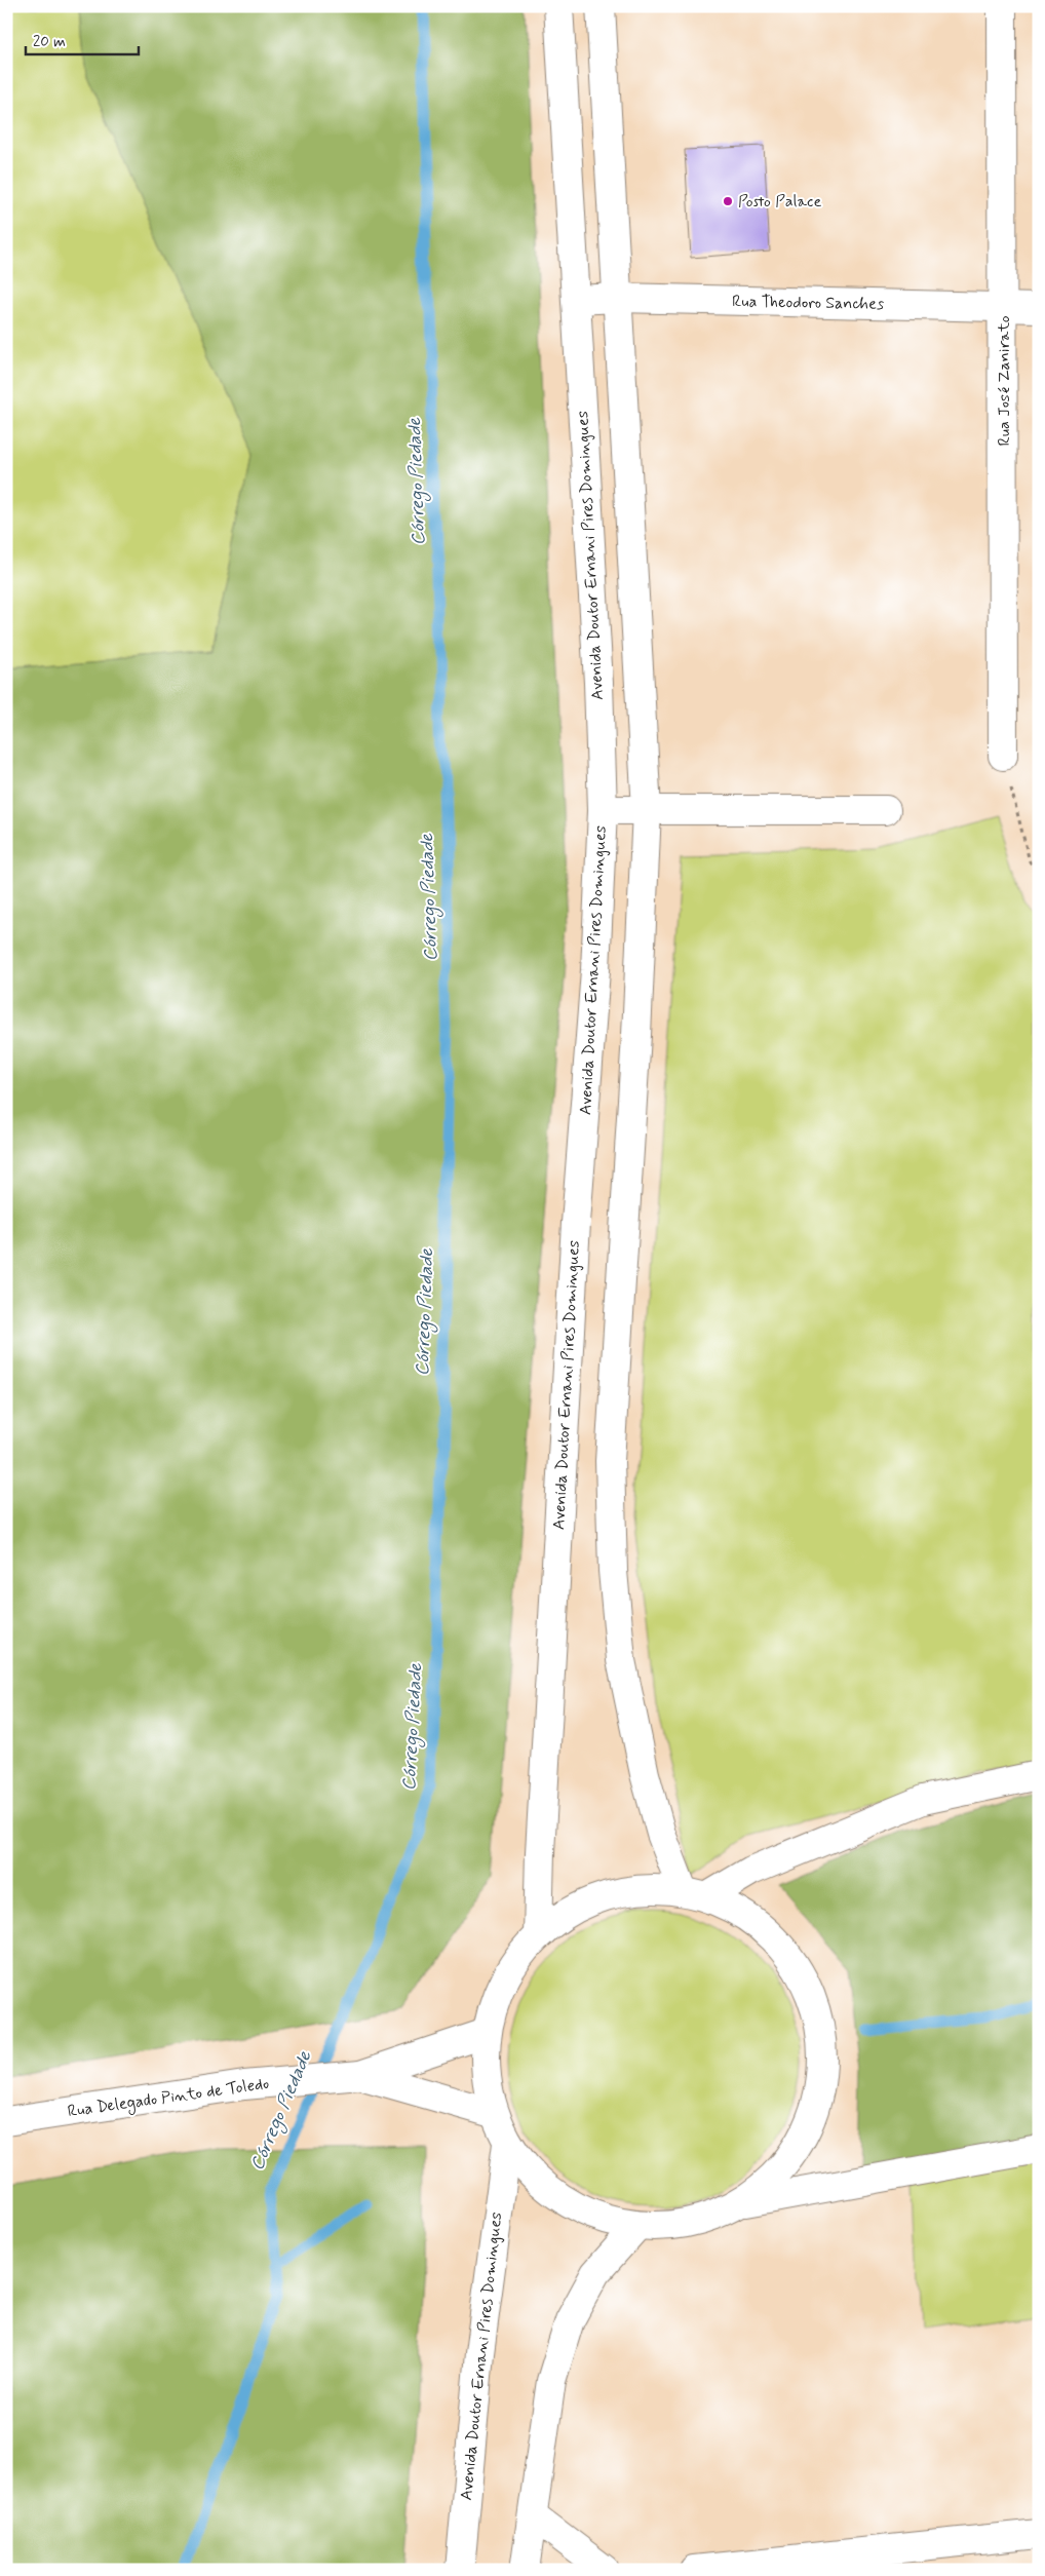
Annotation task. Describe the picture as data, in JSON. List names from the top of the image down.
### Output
{
  "streets": {
    "main road": [
      "Rua Theodoro Sanches",
      "Rua José Zanirato",
      "Avenida Doutor Ernani Pires Domingues",
      "Rua Delegado Pinto de Toledo"
    ]
  },
  "crossings": [
    ["Rua Theodoro Sanches", "Rua José Zanirato"],
    ["Rua Theodoro Sanches", "Avenida Doutor Ernani Pires Domingues"]
  ],
  "water": ["Córrego Piedade"],
  "places": ["Posto Palace"],
  "scale_bar": "20 m"
}
